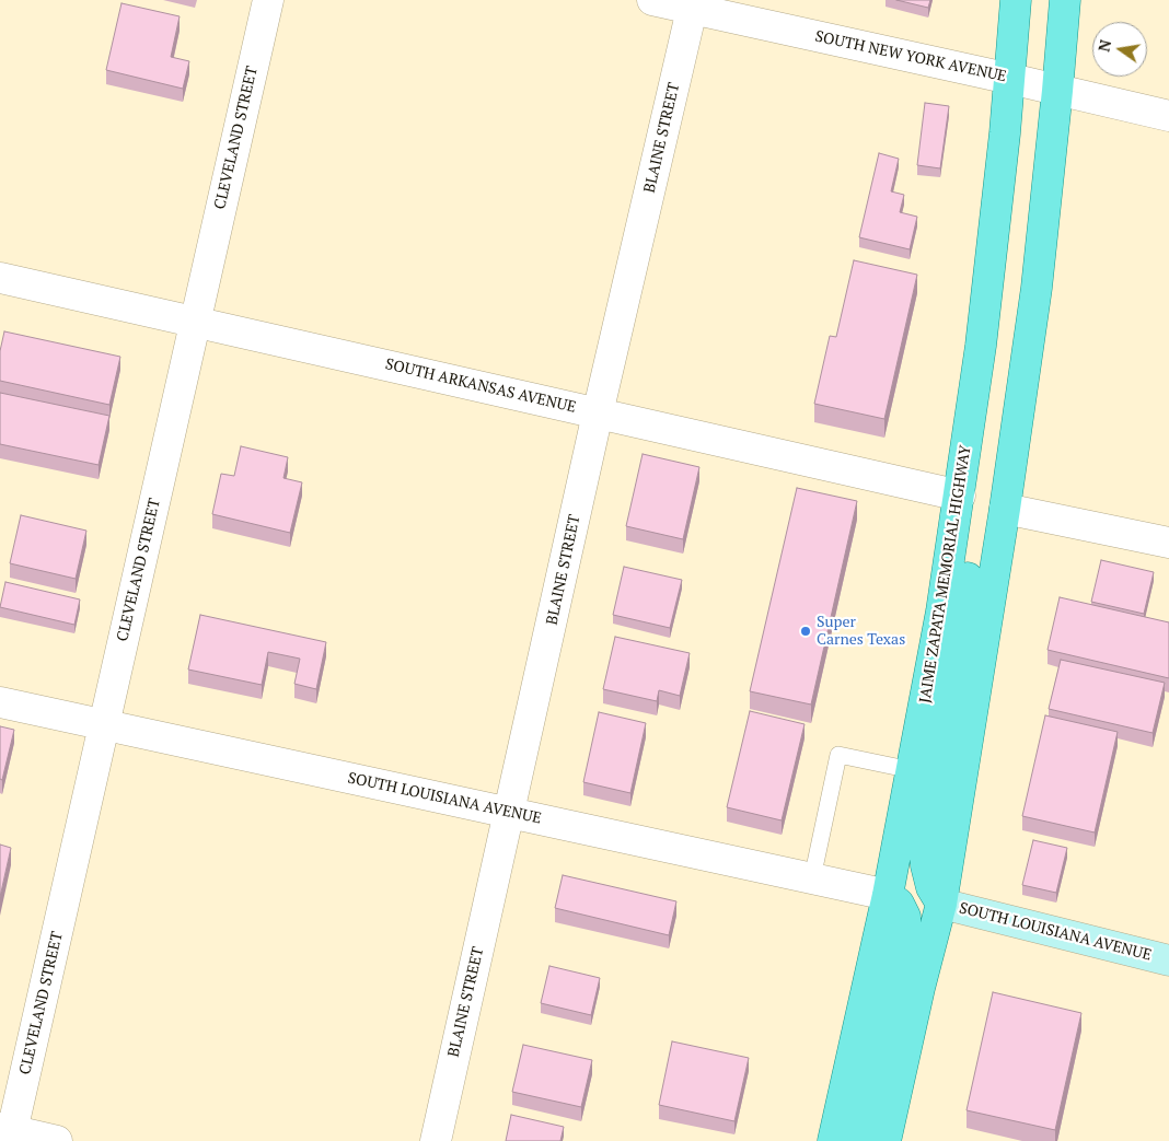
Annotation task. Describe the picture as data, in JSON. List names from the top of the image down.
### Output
{
  "streets": {
    "main road": ["JAIME ZAPATA MEMORIAL HIGHWAY"],
    "street": [
      "SOUTH NEW YORK AVENUE",
      "CLEVELAND STREET",
      "BLAINE STREET",
      "SOUTH ARKANSAS AVENUE",
      "SOUTH LOUISIANA AVENUE"
    ]
  },
  "crossings": [
    ["SOUTH NEW YORK AVENUE", "BLAINE STREET"],
    ["SOUTH NEW YORK AVENUE", "JAIME ZAPATA MEMORIAL HIGHWAY"],
    ["CLEVELAND STREET", "SOUTH ARKANSAS AVENUE"],
    ["CLEVELAND STREET", "SOUTH LOUISIANA AVENUE"],
    ["BLAINE STREET", "SOUTH ARKANSAS AVENUE"],
    ["BLAINE STREET", "SOUTH LOUISIANA AVENUE"],
    ["SOUTH ARKANSAS AVENUE", "JAIME ZAPATA MEMORIAL HIGHWAY"],
    ["JAIME ZAPATA MEMORIAL HIGHWAY", "SOUTH LOUISIANA AVENUE"]
  ],
  "places": ["Super Carnes Texas"],
  "north": "left"
}
